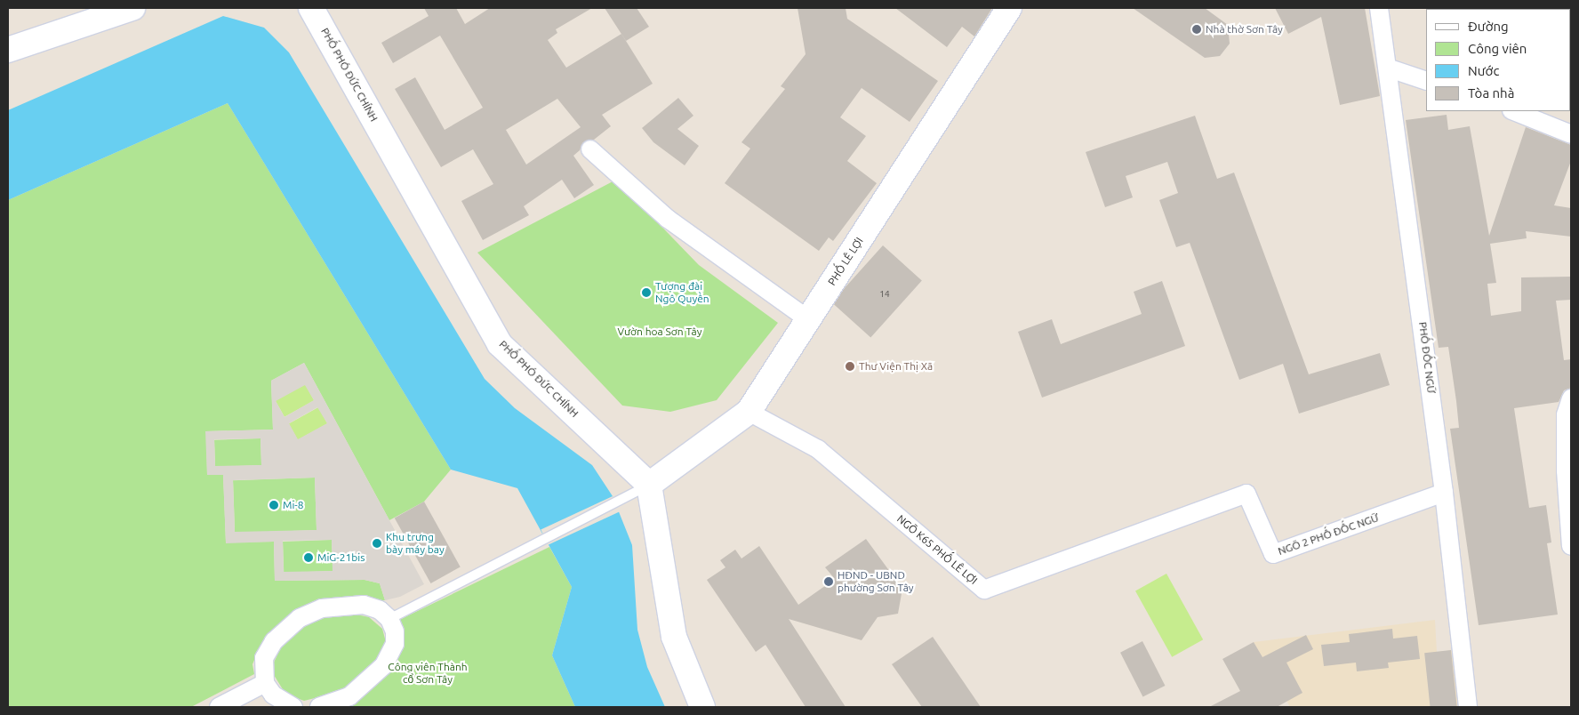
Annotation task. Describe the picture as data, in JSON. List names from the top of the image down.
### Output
{
  "streets": {
    "main road": ["PHỐ PHÓ ĐỨC CHÍNH", "PHỐ LÊ LỢI"],
    "street": ["PHỐ ĐỐC NGỮ", "NGÕ 2 PHỐ ĐỐC NGỮ", "NGÕ K65 PHỐ LÊ LỢI"]
  },
  "crossings": [
    ["PHỐ PHÓ ĐỨC CHÍNH", "PHỐ LÊ LỢI"],
    ["PHỐ LÊ LỢI", "NGÕ K65 PHỐ LÊ LỢI"],
    ["PHỐ ĐỐC NGỮ", "NGÕ 2 PHỐ ĐỐC NGỮ"],
    ["NGÕ 2 PHỐ ĐỐC NGỮ", "NGÕ K65 PHỐ LÊ LỢI"]
  ],
  "parks": ["Vườn hoa Sơn Tây", "Công viên Thành cổ Sơn Tây"],
  "places": [
    "Nhà thờ Sơn Tây",
    "Tượng đài Ngô Quyền",
    "Thư Viện Thị Xã",
    "Mi-8",
    "Khu trưng bày máy bay",
    "MiG-21bis",
    "HĐND - UBND phường Sơn Tây"
  ],
  "house_numbers": ["14"],
  "legend": [
    "Đường",
    "Công viên",
    "Nước",
    "Tòa nhà"
  ]
}
